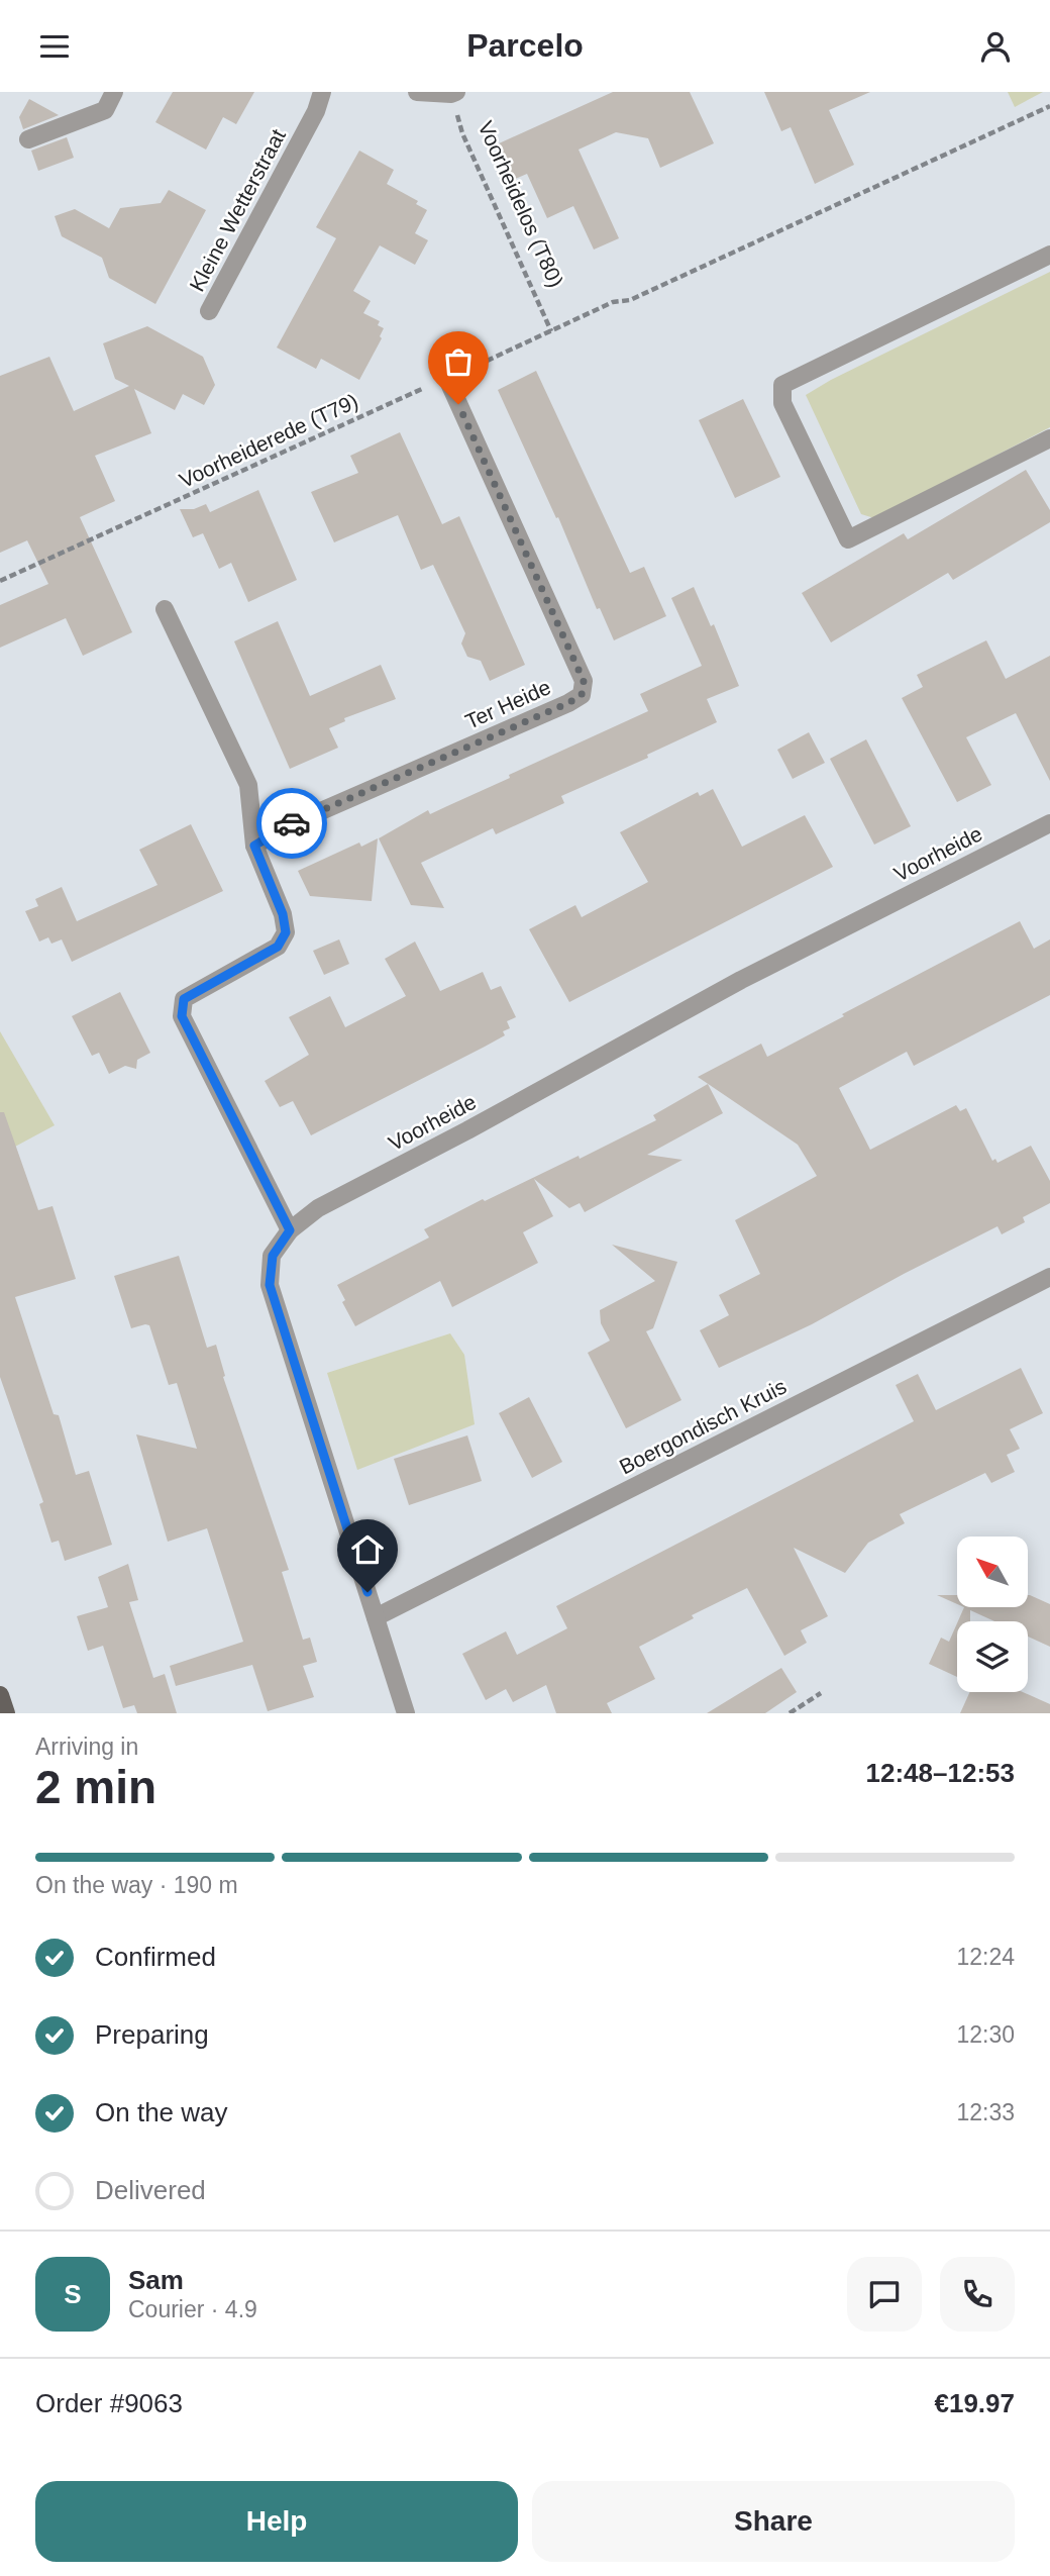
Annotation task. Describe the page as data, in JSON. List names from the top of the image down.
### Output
{
  "streets": {
    "street": [
      "Kleine Wetterstraat",
      "Ter Heide",
      "Voorheide",
      "Boergondisch Kruis"
    ],
    "path": ["Voorheidelos (T80)", "Voorheiderede (T79)"]
  },
  "crossings": [
    ["Voorheidelos (T80)", "Voorheiderede (T79)"],
    ["Voorheiderede (T79)", "Ter Heide"],
    ["Voorheide", "Boergondisch Kruis"]
  ],
  "north": "top left",
  "page": {
    "header": "Parcelo",
    "heading": ["2 min", "Arriving in", "12:48–12:53"],
    "panel": [
      "Sam",
      "Courier · 4.9",
      "Order #9063",
      "€19.97"
    ],
    "bar": "On the way · 190 m",
    "list": [
      ["Confirmed", "12:24"],
      ["Preparing", "12:30"],
      ["On the way", "12:33"],
      "Delivered"
    ],
    "round": "S",
    "buttons": ["Help", "Share"]
  }
}
